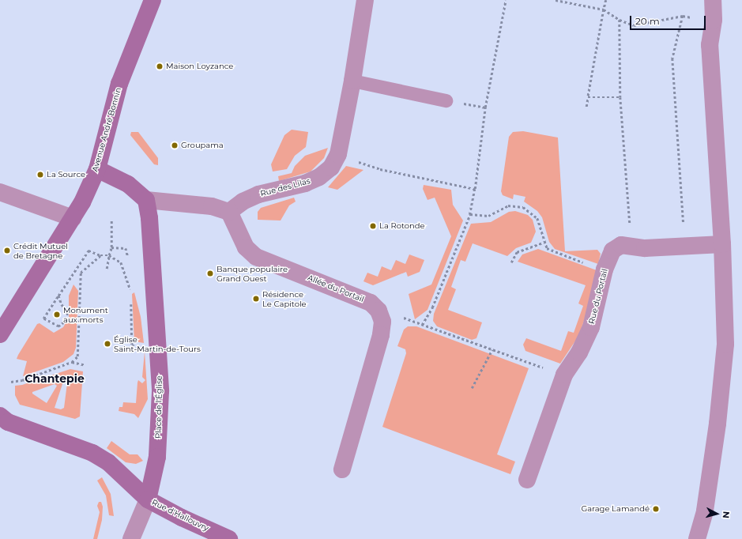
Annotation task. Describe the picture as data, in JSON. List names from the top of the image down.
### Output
{
  "streets": {
    "main road": ["Avenue André Bonnin", "Place de l'Église", "Rue d'Hallouvry"],
    "street": ["Rue des Lilas", "Allée du Portail", "Rue du Portail"]
  },
  "crossings": [
    ["Rue des Lilas", "Allée du Portail"],
    ["Place de l'Église", "Rue d'Hallouvry"]
  ],
  "districts": ["Chantepie"],
  "places": [
    "Maison Loyzance",
    "Groupama",
    "La Source",
    "La Rotonde",
    "Crédit Mutuel de Bretagne",
    "Banque populaire Grand Ouest",
    "Résidence Le Capitole",
    "Monument aux morts",
    "Église Saint-Martin-de-Tours",
    "Garage Lamandé"
  ],
  "scale_bar": "20 m",
  "north": "right"
}
